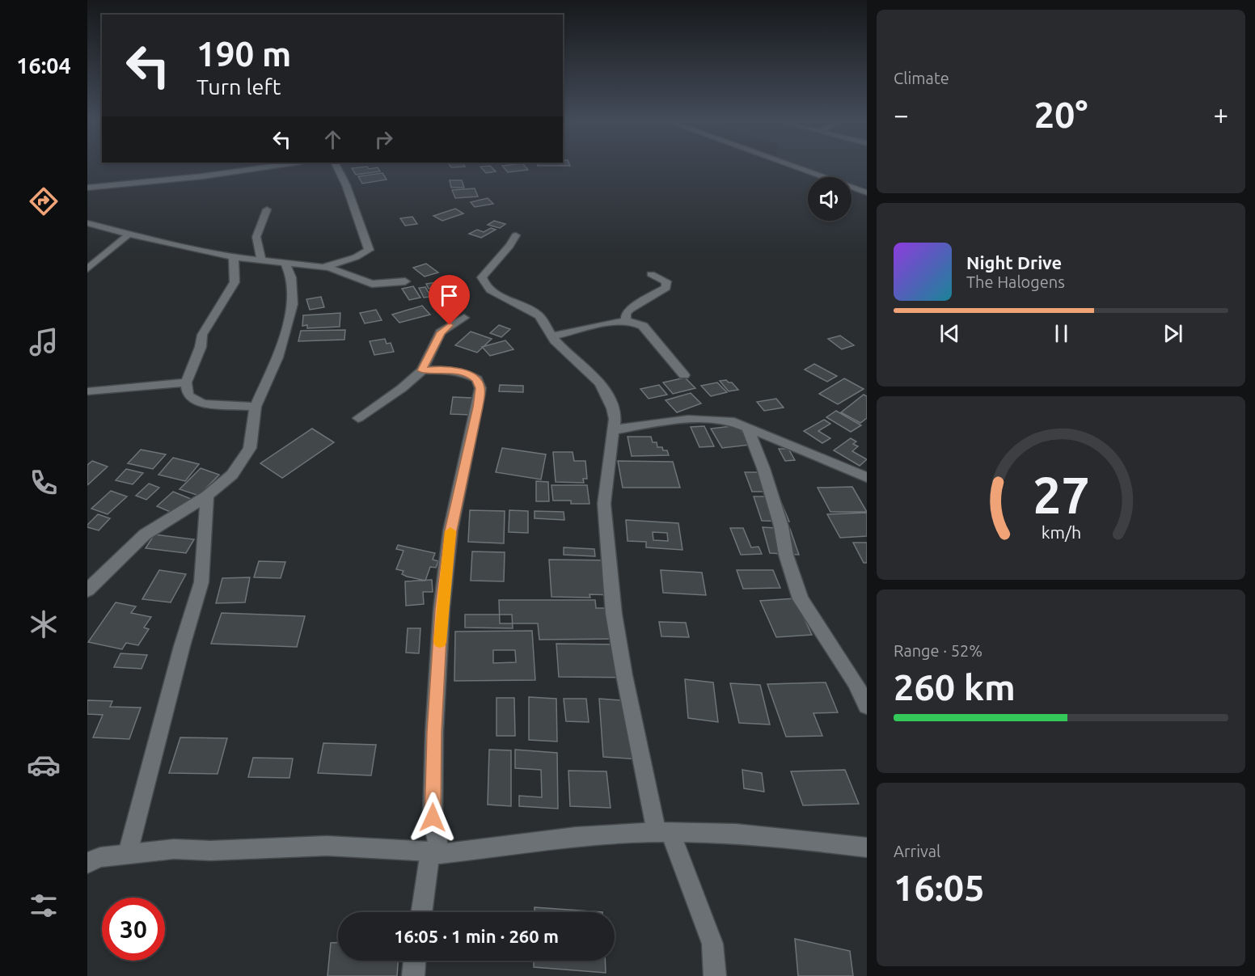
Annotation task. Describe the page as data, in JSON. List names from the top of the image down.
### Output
{
  "page": {
    "tabs": "16:04",
    "tile": [
      "Climate",
      ["Range · 52%", "260 km"],
      ["Arrival", "16:05"]
    ],
    "turn": ["190 m", "Turn left"],
    "heat": ["−", "20°", "+"],
    "song": ["Night Drive", "The Halogens"],
    "limit": "30",
    "trip": "16:05 · 1 min · 260 m",
    "gauge": ["27", "km/h"]
  }
}
